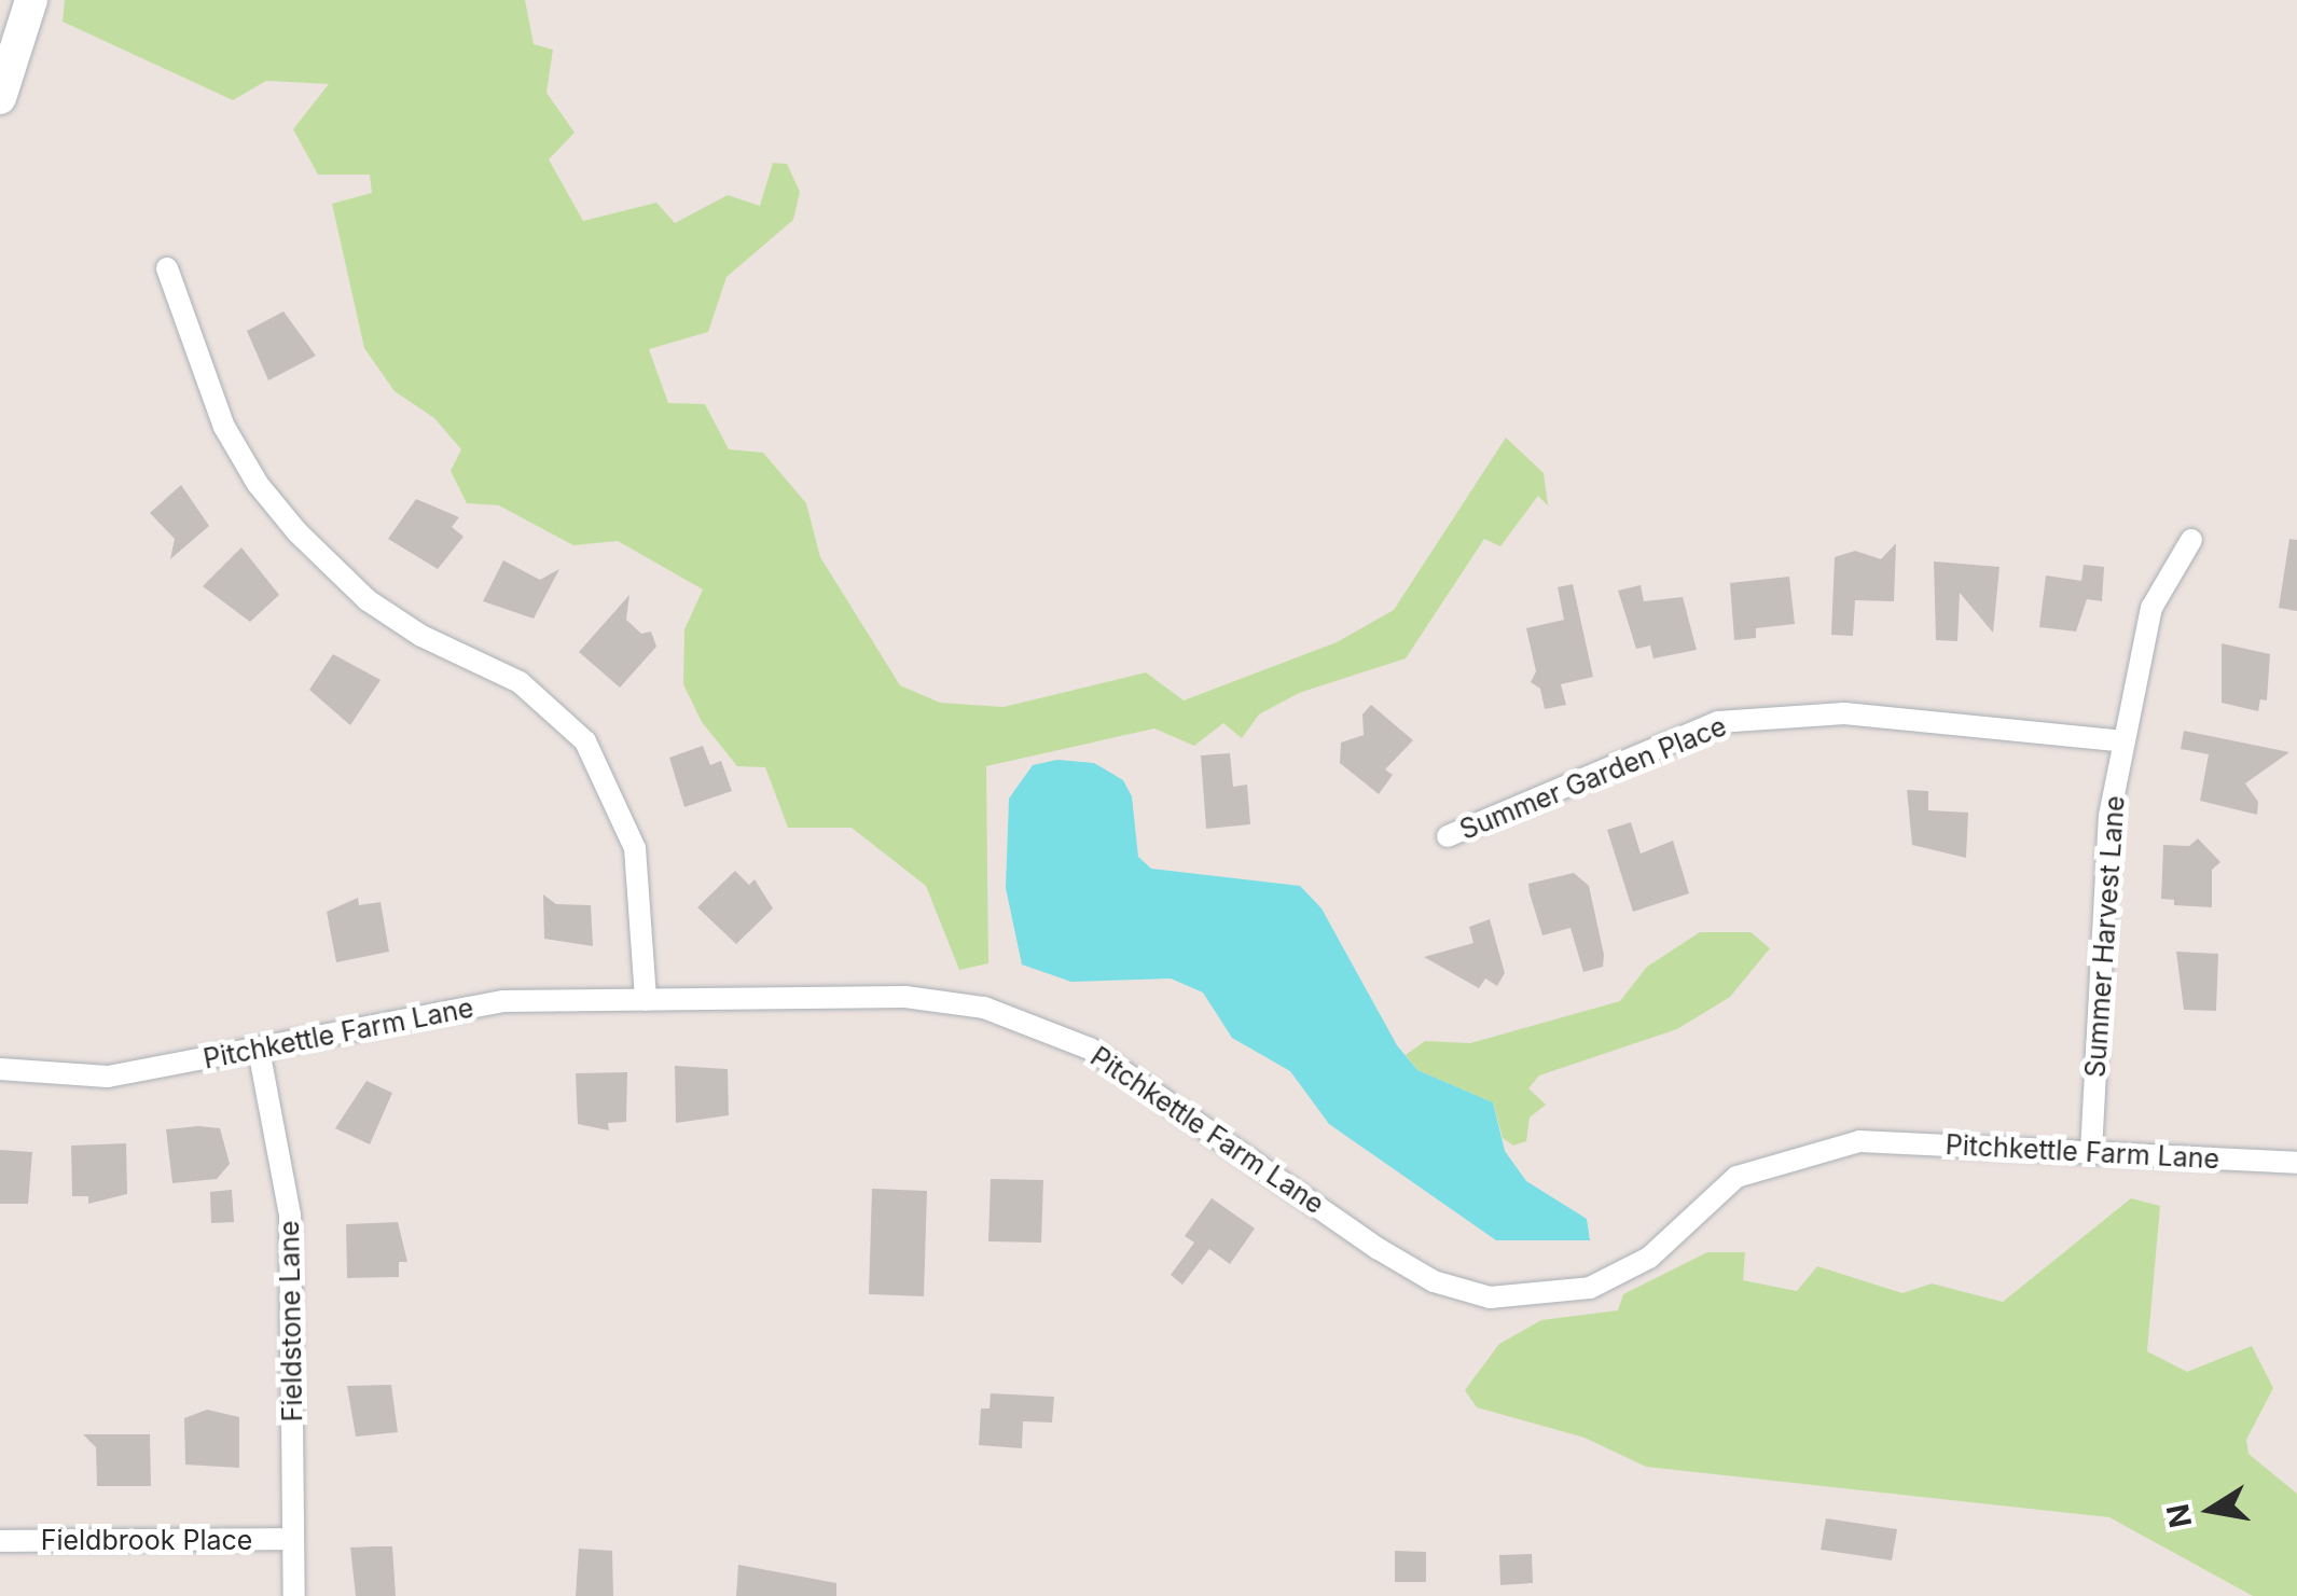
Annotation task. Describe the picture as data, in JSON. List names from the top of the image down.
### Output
{
  "streets": {
    "street": [
      "Summer Garden Place",
      "Summer Harvest Lane",
      "Pitchkettle Farm Lane",
      "Fieldstone Lane",
      "Fieldbrook Place"
    ]
  },
  "crossings": [
    ["Summer Garden Place", "Summer Harvest Lane"],
    ["Summer Harvest Lane", "Pitchkettle Farm Lane"],
    ["Pitchkettle Farm Lane", "Fieldstone Lane"],
    ["Fieldstone Lane", "Fieldbrook Place"]
  ],
  "north": "left"
}
